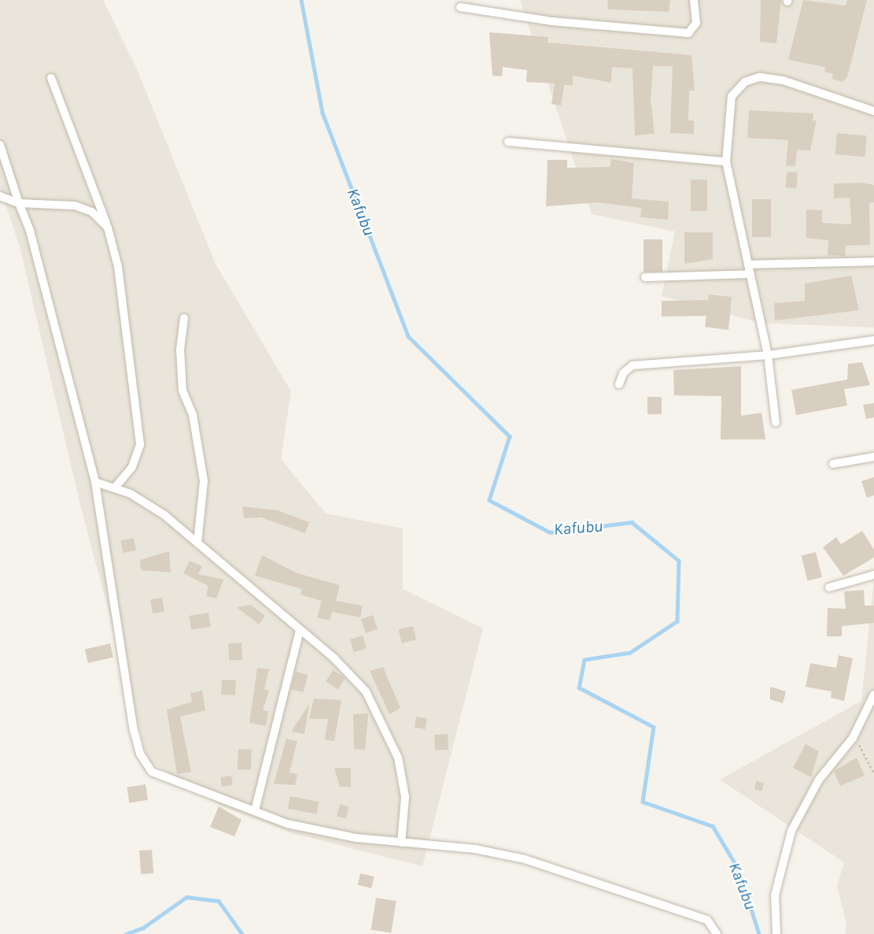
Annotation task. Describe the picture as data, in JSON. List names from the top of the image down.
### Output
{
  "water": ["Kafubu"]
}
